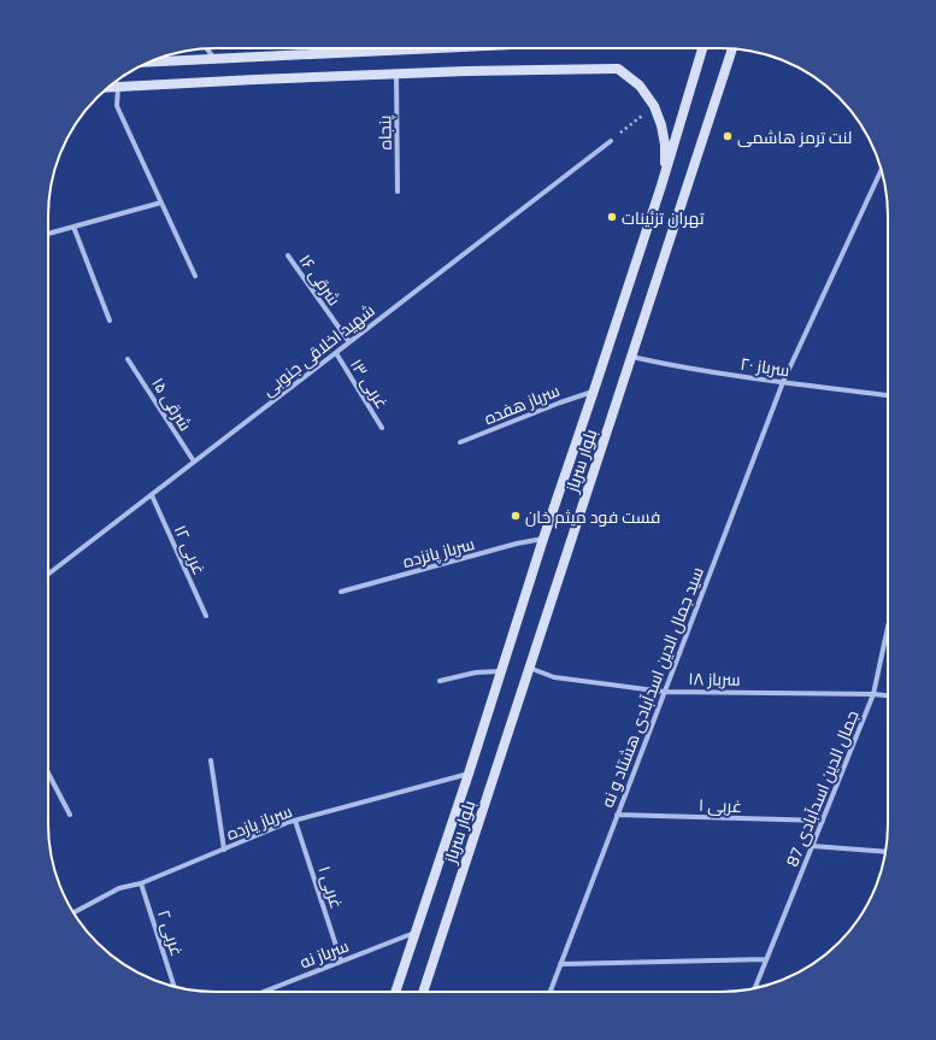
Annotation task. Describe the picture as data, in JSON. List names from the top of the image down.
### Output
{
  "streets": {
    "main road": ["بلوار سرباز"],
    "street": [
      "پنجاه",
      "شرقی ۱۶",
      "شهید اخلاقی جنوبی",
      "سرباز ۲۰",
      "غربی ۱۳",
      "شرقی ۱۵",
      "سرباز هفده",
      "غربی ۱۲",
      "سرباز پانزده",
      "سرباز ۱۸",
      "سید جمال الدین اسدآبادی هشتاد و نه",
      "جمال الدین اسدآبادی 87",
      "غربی ۱",
      "سرباز یازده",
      "غربی ۲",
      "سرباز نه"
    ]
  },
  "crossings": [
    ["شرقی ۱۶", "شهید اخلاقی جنوبی"],
    ["شهید اخلاقی جنوبی", "غربی ۱۳"],
    ["شهید اخلاقی جنوبی", "شرقی ۱۵"],
    ["شهید اخلاقی جنوبی", "غربی ۱۲"],
    ["سرباز ۲۰", "بلوار سرباز"],
    ["سرباز ۲۰", "سید جمال الدین اسدآبادی هشتاد و نه"],
    ["سرباز هفده", "بلوار سرباز"],
    ["بلوار سرباز", "سرباز پانزده"],
    ["بلوار سرباز", "سرباز ۱۸"],
    ["بلوار سرباز", "سرباز یازده"],
    ["بلوار سرباز", "سرباز نه"],
    ["سرباز ۱۸", "سید جمال الدین اسدآبادی هشتاد و نه"],
    ["سرباز ۱۸", "جمال الدین اسدآبادی 87"],
    ["سید جمال الدین اسدآبادی هشتاد و نه", "غربی ۱"],
    ["جمال الدین اسدآبادی 87", "غربی ۱"],
    ["غربی ۱", "سرباز یازده"],
    ["غربی ۱", "سرباز نه"],
    ["سرباز یازده", "غربی ۲"]
  ],
  "places": ["لنت ترمز هاشمی", "تهران تزئینات", "فست فود میثم خان"]
}
